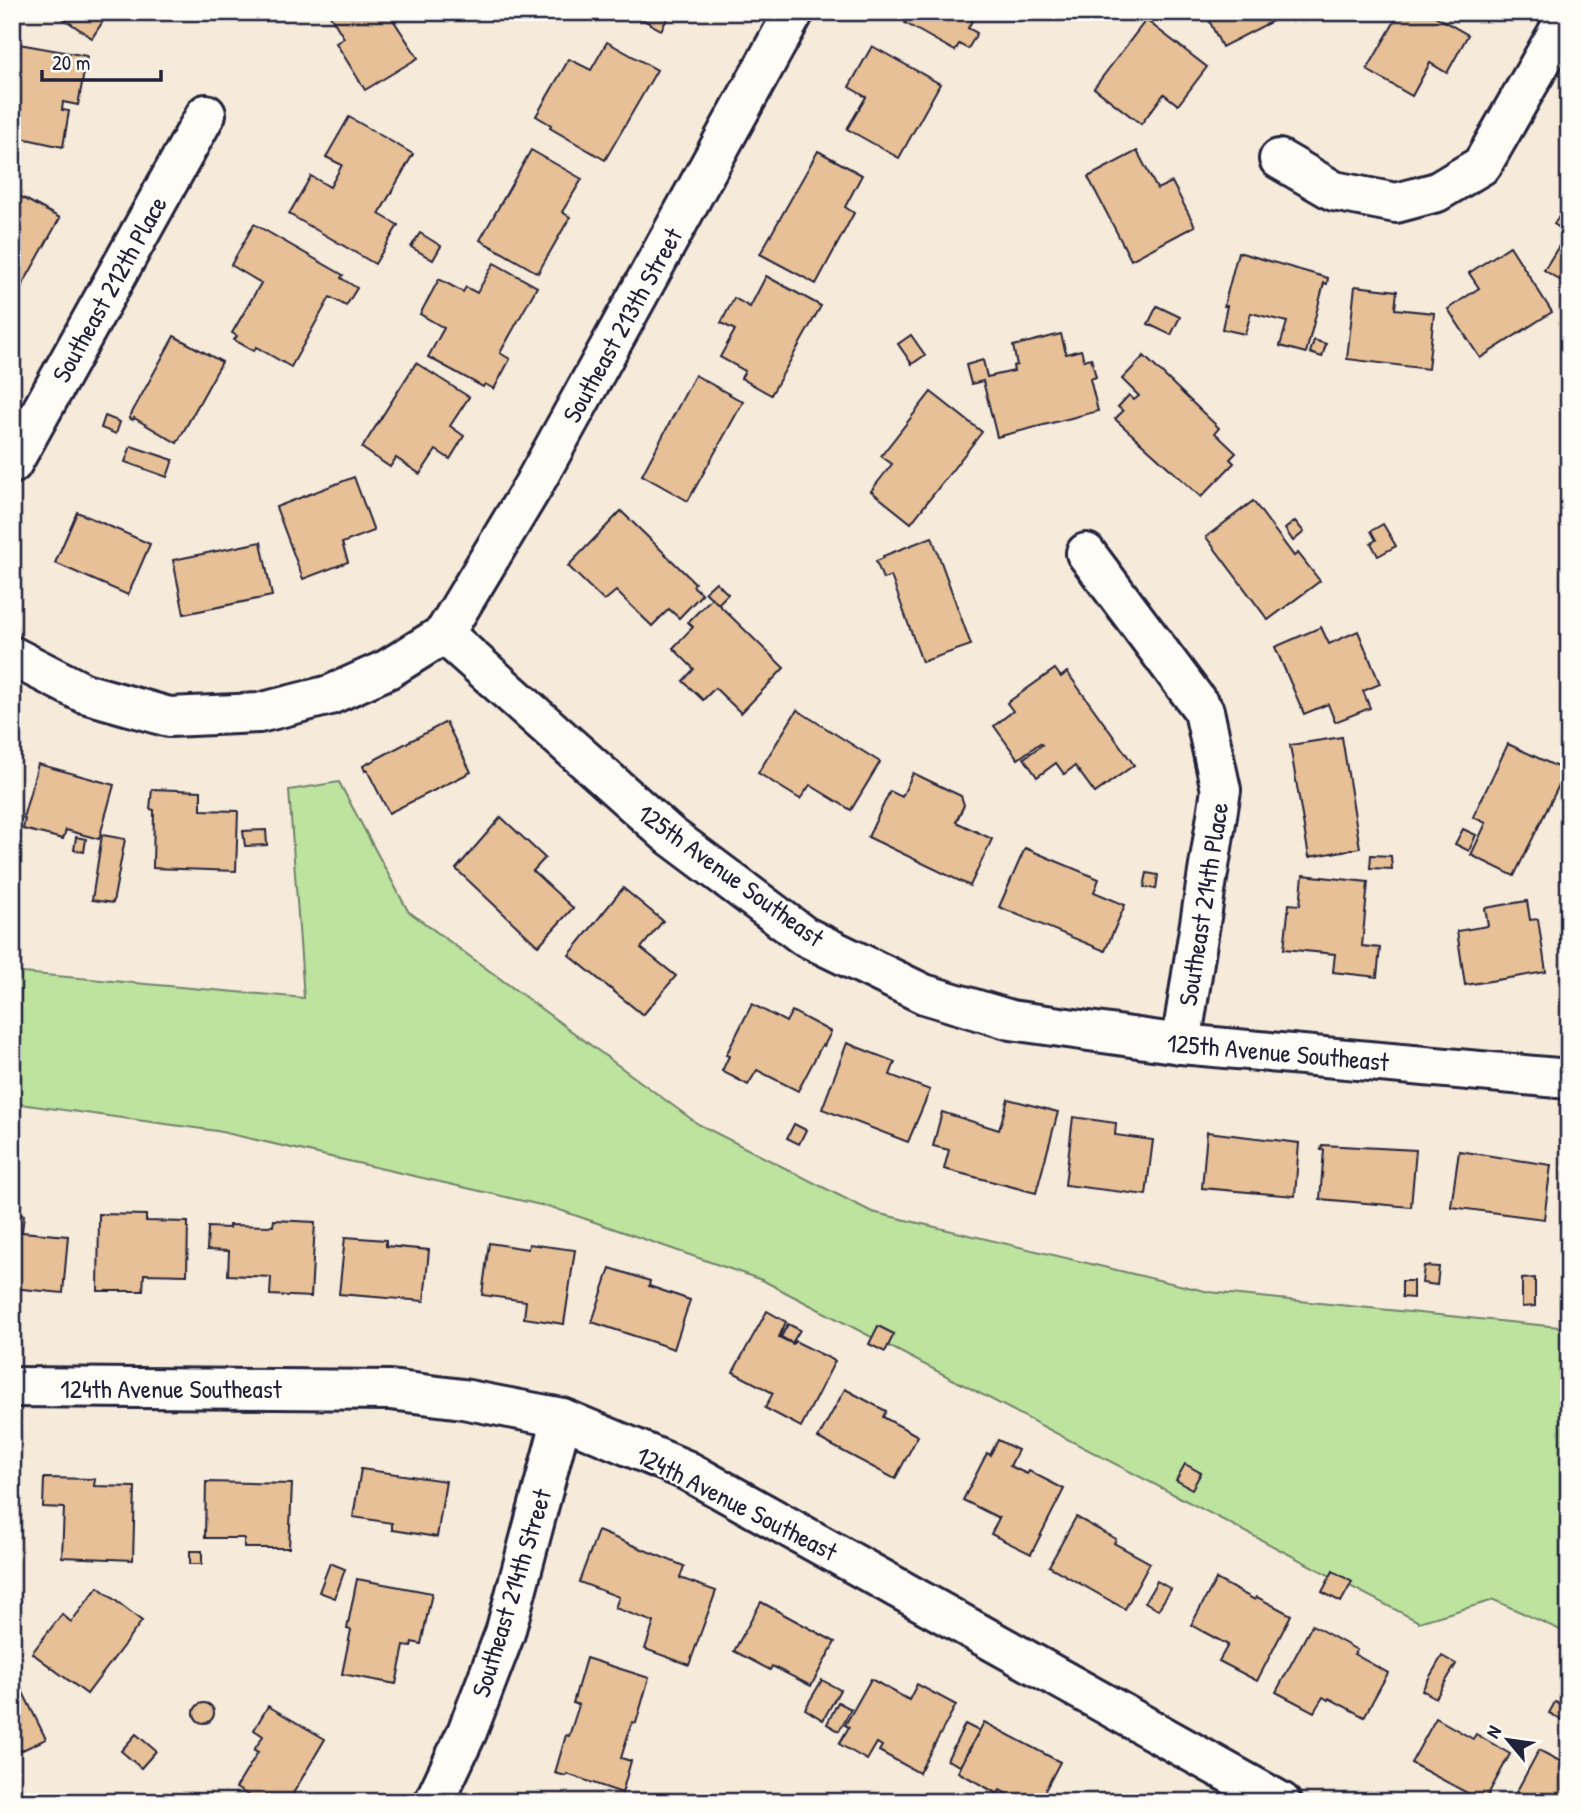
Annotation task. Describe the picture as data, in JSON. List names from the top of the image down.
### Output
{
  "streets": {
    "street": [
      "Southeast 212th Place",
      "Southeast 213th Street",
      "125th Avenue Southeast",
      "Southeast 214th Place",
      "124th Avenue Southeast",
      "Southeast 214th Street"
    ]
  },
  "crossings": [
    ["Southeast 213th Street", "125th Avenue Southeast"],
    ["125th Avenue Southeast", "Southeast 214th Place"],
    ["124th Avenue Southeast", "Southeast 214th Street"]
  ],
  "scale_bar": "20 m",
  "north": "top left"
}
